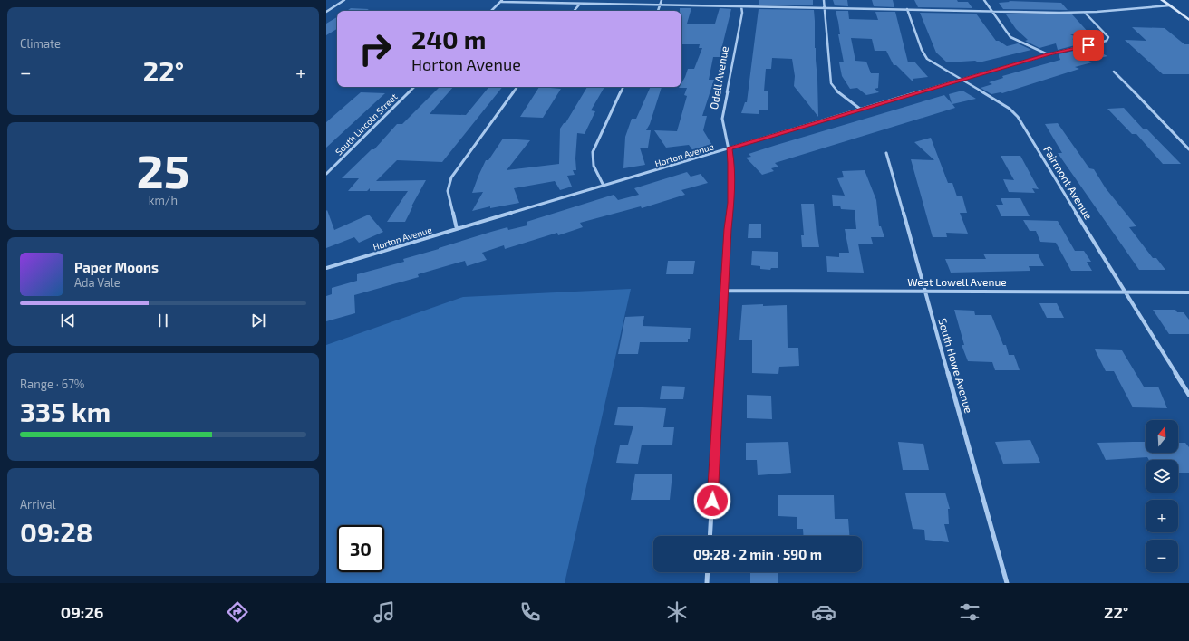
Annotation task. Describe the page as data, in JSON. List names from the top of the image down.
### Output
{
  "streets": {
    "street": [
      "Odell Avenue",
      "South Lincoln Street",
      "Horton Avenue",
      "Fairmont Avenue",
      "West Lowell Avenue",
      "South Howe Avenue"
    ]
  },
  "crossings": [
    ["Odell Avenue", "Horton Avenue"],
    ["Odell Avenue", "West Lowell Avenue"],
    ["Horton Avenue", "Fairmont Avenue"],
    ["Fairmont Avenue", "West Lowell Avenue"],
    ["West Lowell Avenue", "South Howe Avenue"]
  ],
  "north": "top",
  "page": {
    "tile": [
      "Climate",
      ["25", "km/h"],
      ["Range · 67%", "335 km"],
      ["Arrival", "09:28"]
    ],
    "turn": ["240 m", "Horton Avenue"],
    "heat": ["−", "22°", "+"],
    "song": ["Paper Moons", "Ada Vale"],
    "map_buttons": ["+", "−"],
    "limit": "30",
    "trip": "09:28 · 2 min · 590 m",
    "tabs": ["09:26", "22°"]
  }
}
